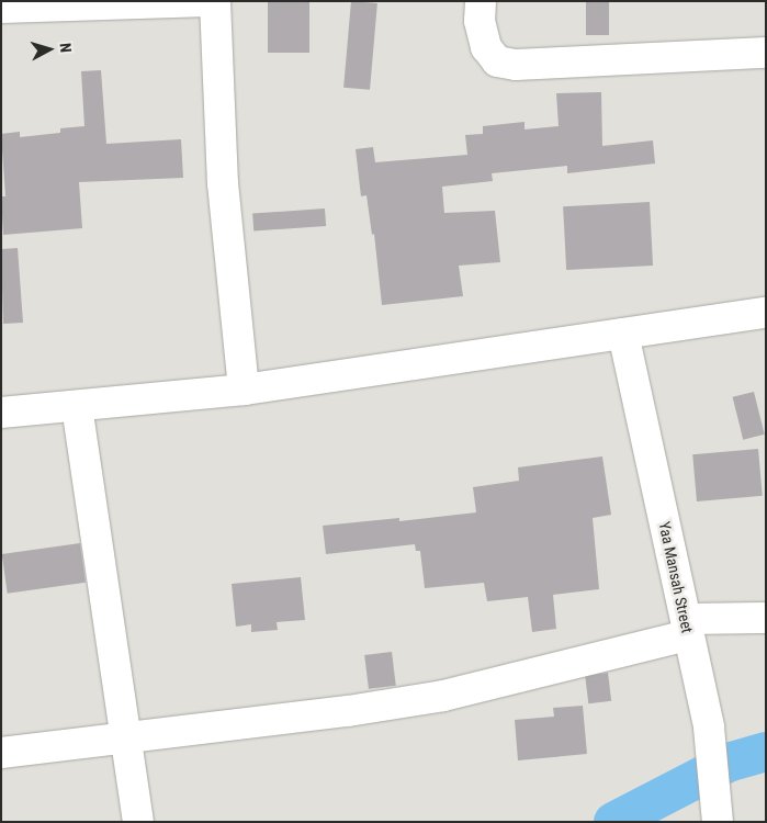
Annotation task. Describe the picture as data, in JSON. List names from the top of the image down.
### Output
{
  "streets": {
    "street": ["Yaa Mansah Street"]
  },
  "north": "right"
}
